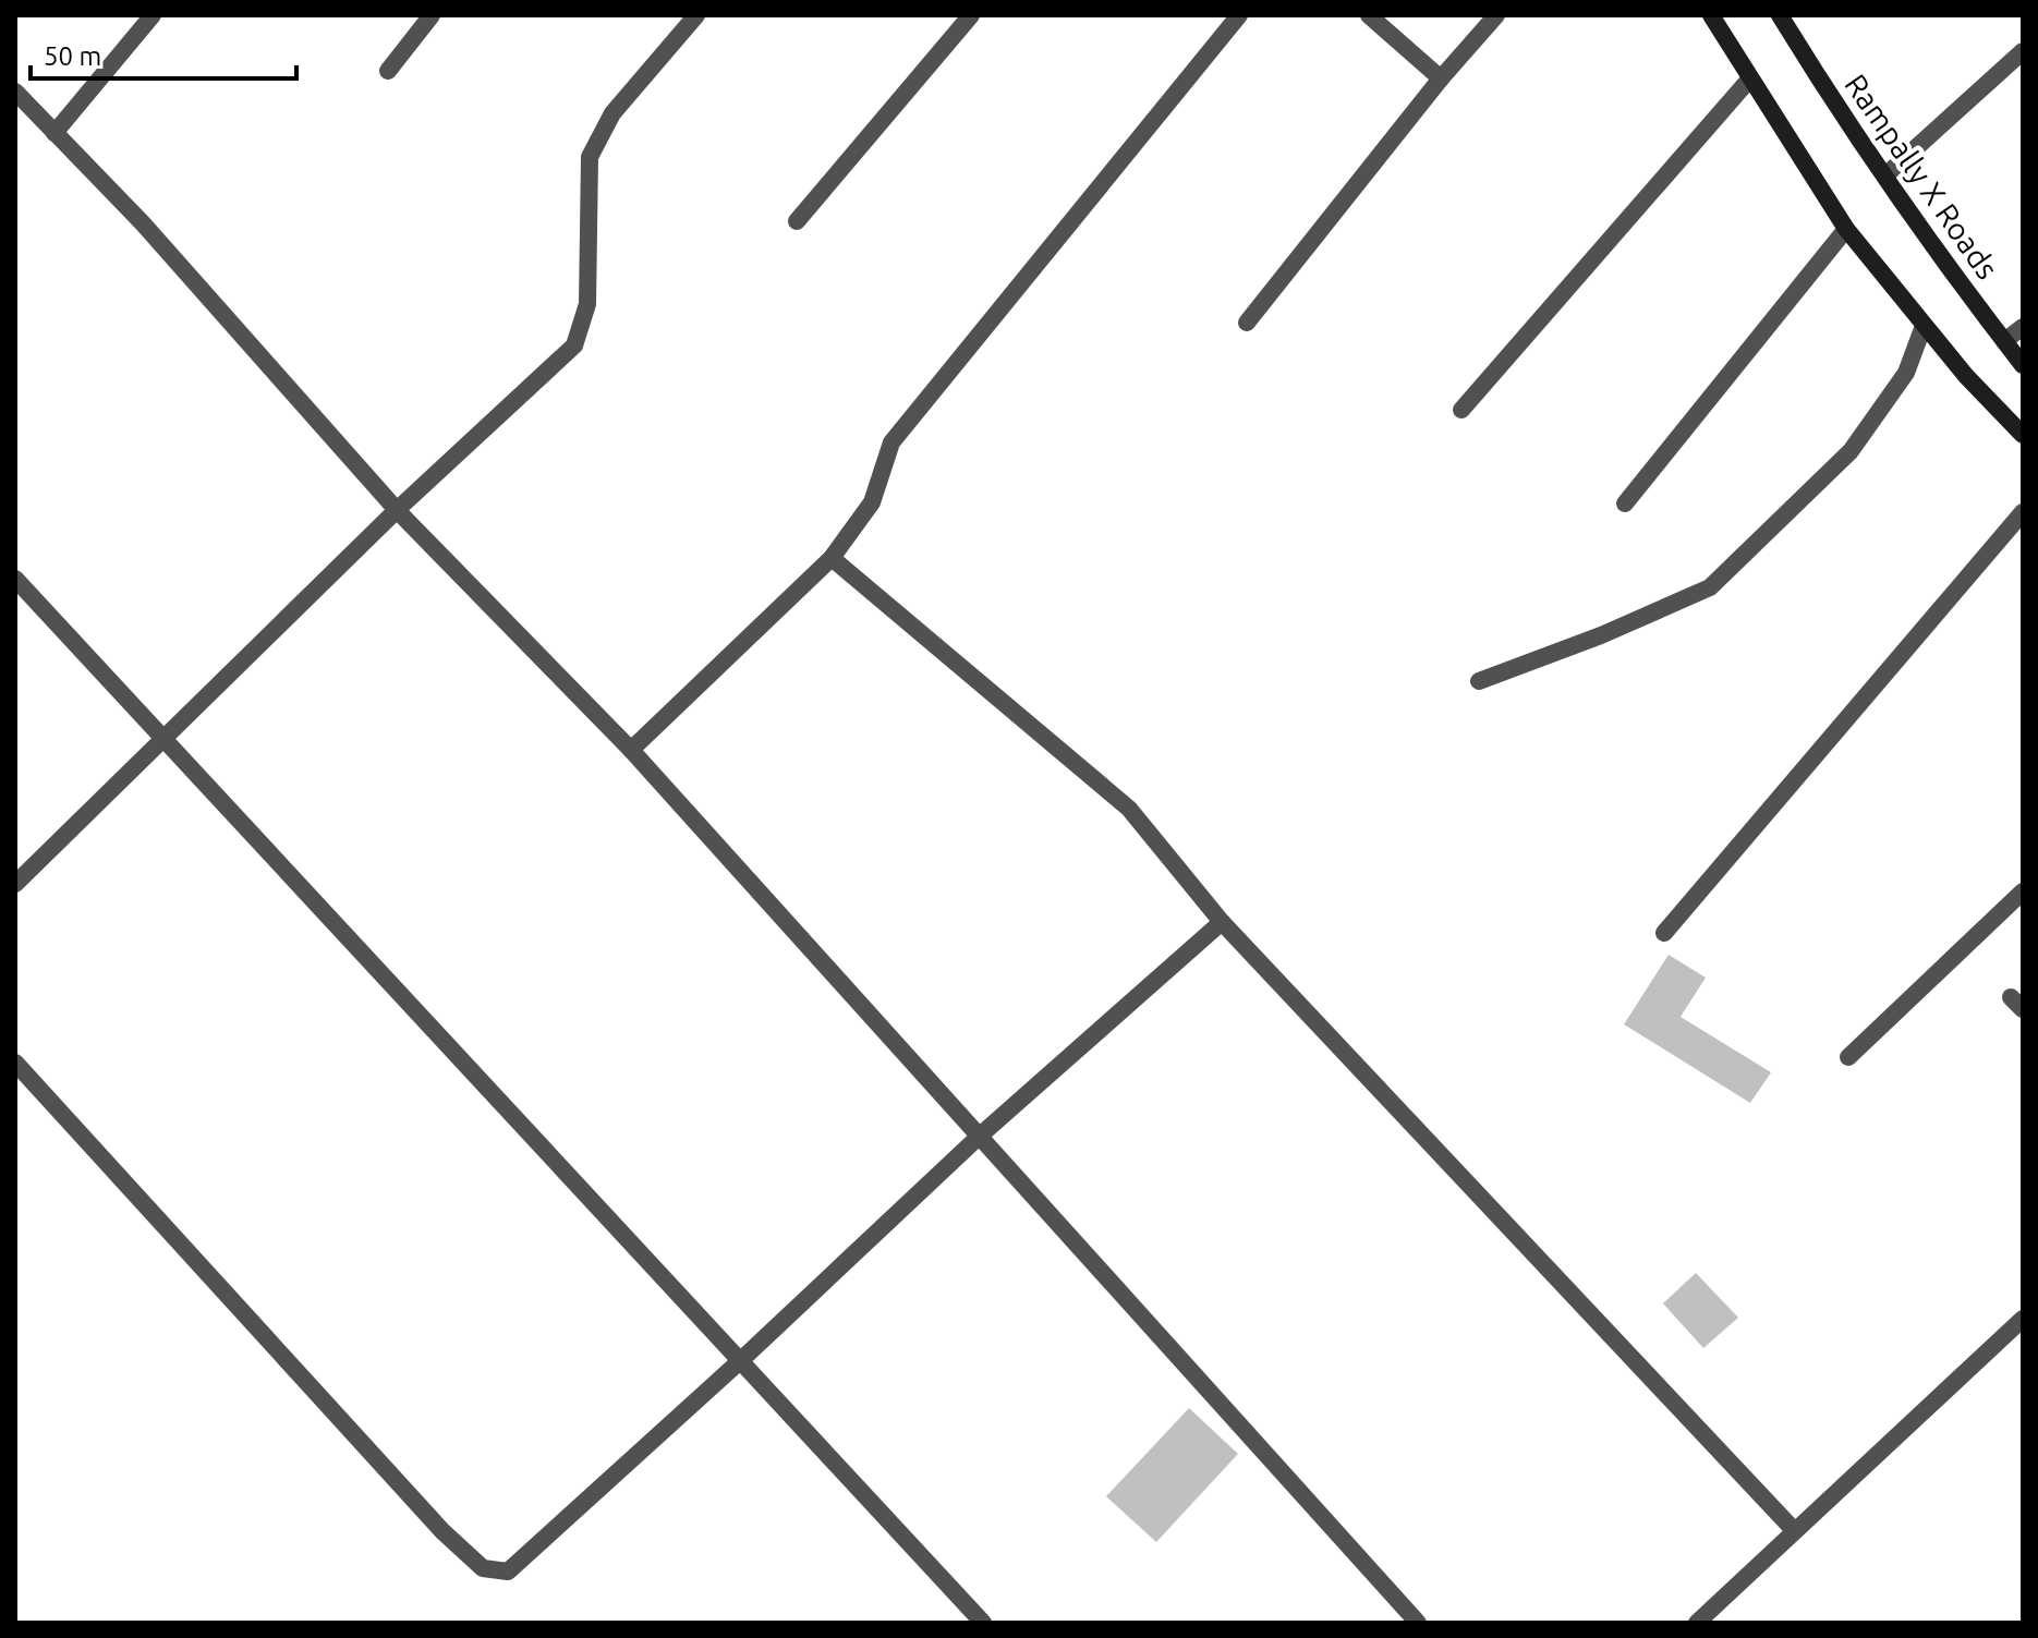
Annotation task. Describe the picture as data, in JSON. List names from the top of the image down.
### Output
{
  "streets": {
    "main road": ["Rampally X Roads"]
  },
  "scale_bar": "50 m"
}
